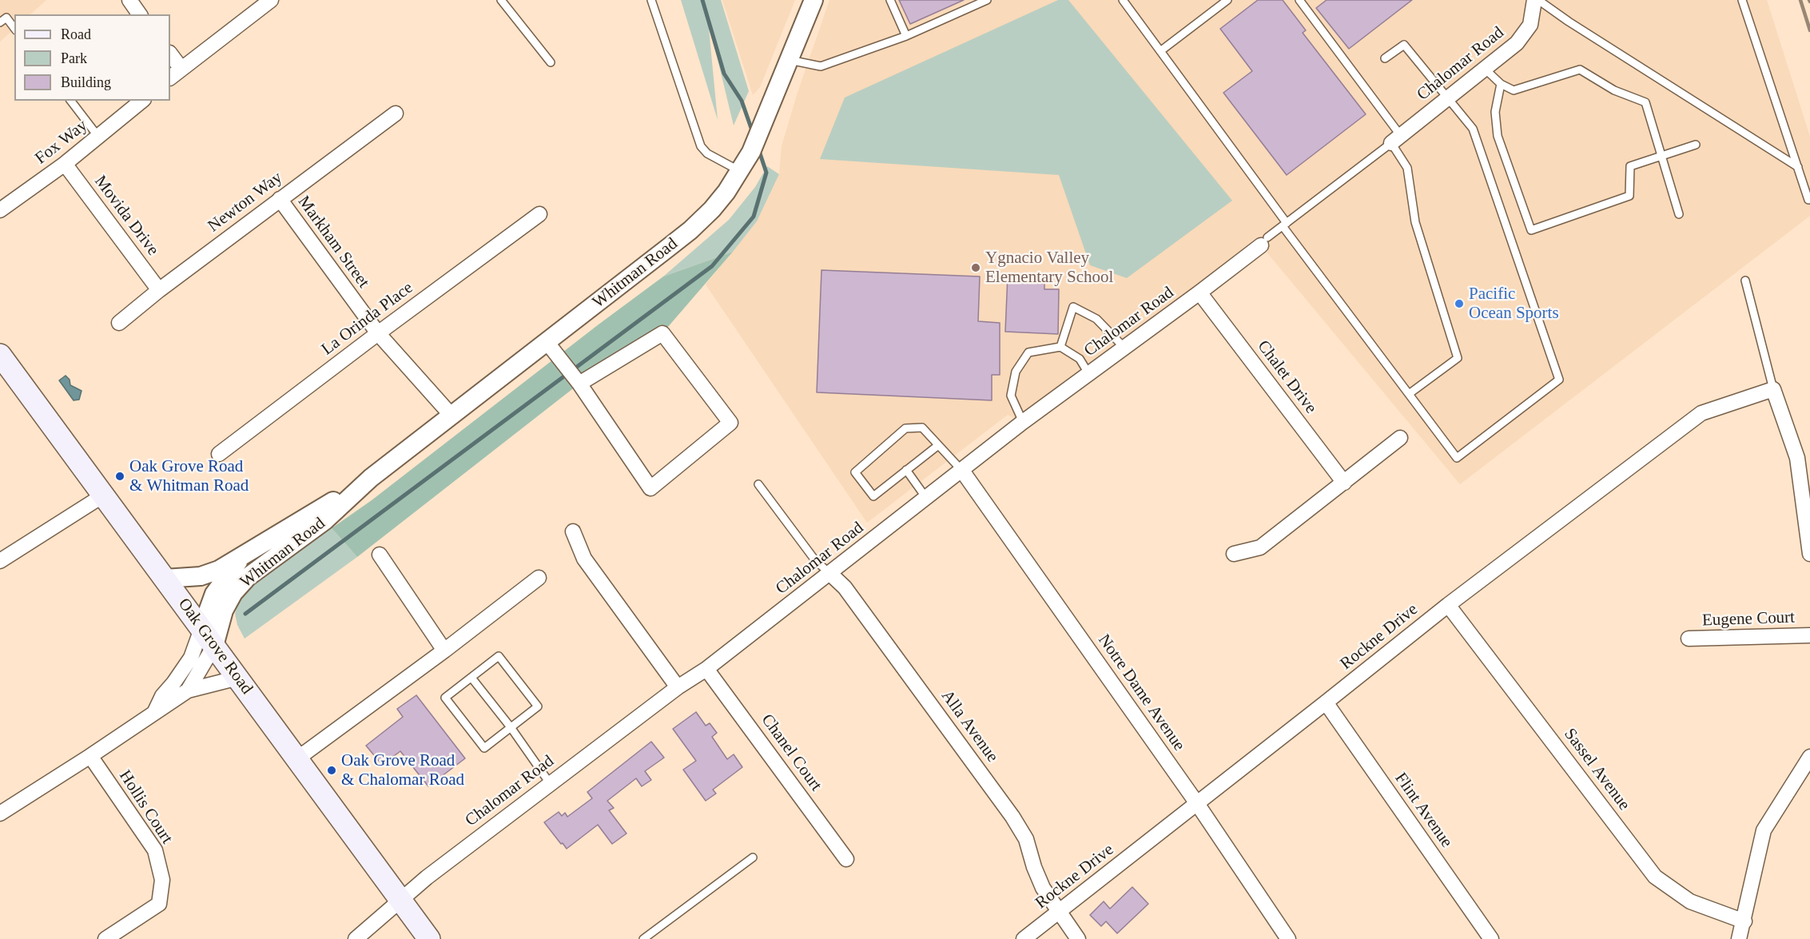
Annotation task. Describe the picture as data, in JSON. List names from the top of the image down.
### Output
{
  "streets": {
    "main road": ["Oak Grove Road"],
    "street": [
      "Chalomar Road",
      "Fox Way",
      "Newton Way",
      "Movida Drive",
      "Markham Street",
      "Whitman Road",
      "La Orinda Place",
      "Chalet Drive",
      "Eugene Court",
      "Rockne Drive",
      "Notre Dame Avenue",
      "Alla Avenue",
      "Chanel Court",
      "Sassel Avenue",
      "Hollis Court",
      "Flint Avenue"
    ]
  },
  "crossings": [
    ["Chalomar Road", "Chalet Drive"],
    ["Chalomar Road", "Oak Grove Road"],
    ["Chalomar Road", "Notre Dame Avenue"],
    ["Chalomar Road", "Alla Avenue"],
    ["Chalomar Road", "Chanel Court"],
    ["Fox Way", "Movida Drive"],
    ["Newton Way", "Movida Drive"],
    ["Newton Way", "Markham Street"],
    ["Markham Street", "Whitman Road"],
    ["Markham Street", "La Orinda Place"],
    ["Whitman Road", "Oak Grove Road"],
    ["Whitman Road", "Hollis Court"],
    ["Rockne Drive", "Notre Dame Avenue"],
    ["Rockne Drive", "Alla Avenue"],
    ["Rockne Drive", "Sassel Avenue"],
    ["Rockne Drive", "Flint Avenue"]
  ],
  "places": [
    "Ygnacio Valley Elementary School",
    "Pacific Ocean Sports",
    "Oak Grove Road & Whitman Road",
    "Oak Grove Road & Chalomar Road"
  ],
  "legend": ["Road", "Park", "Building"]
}
